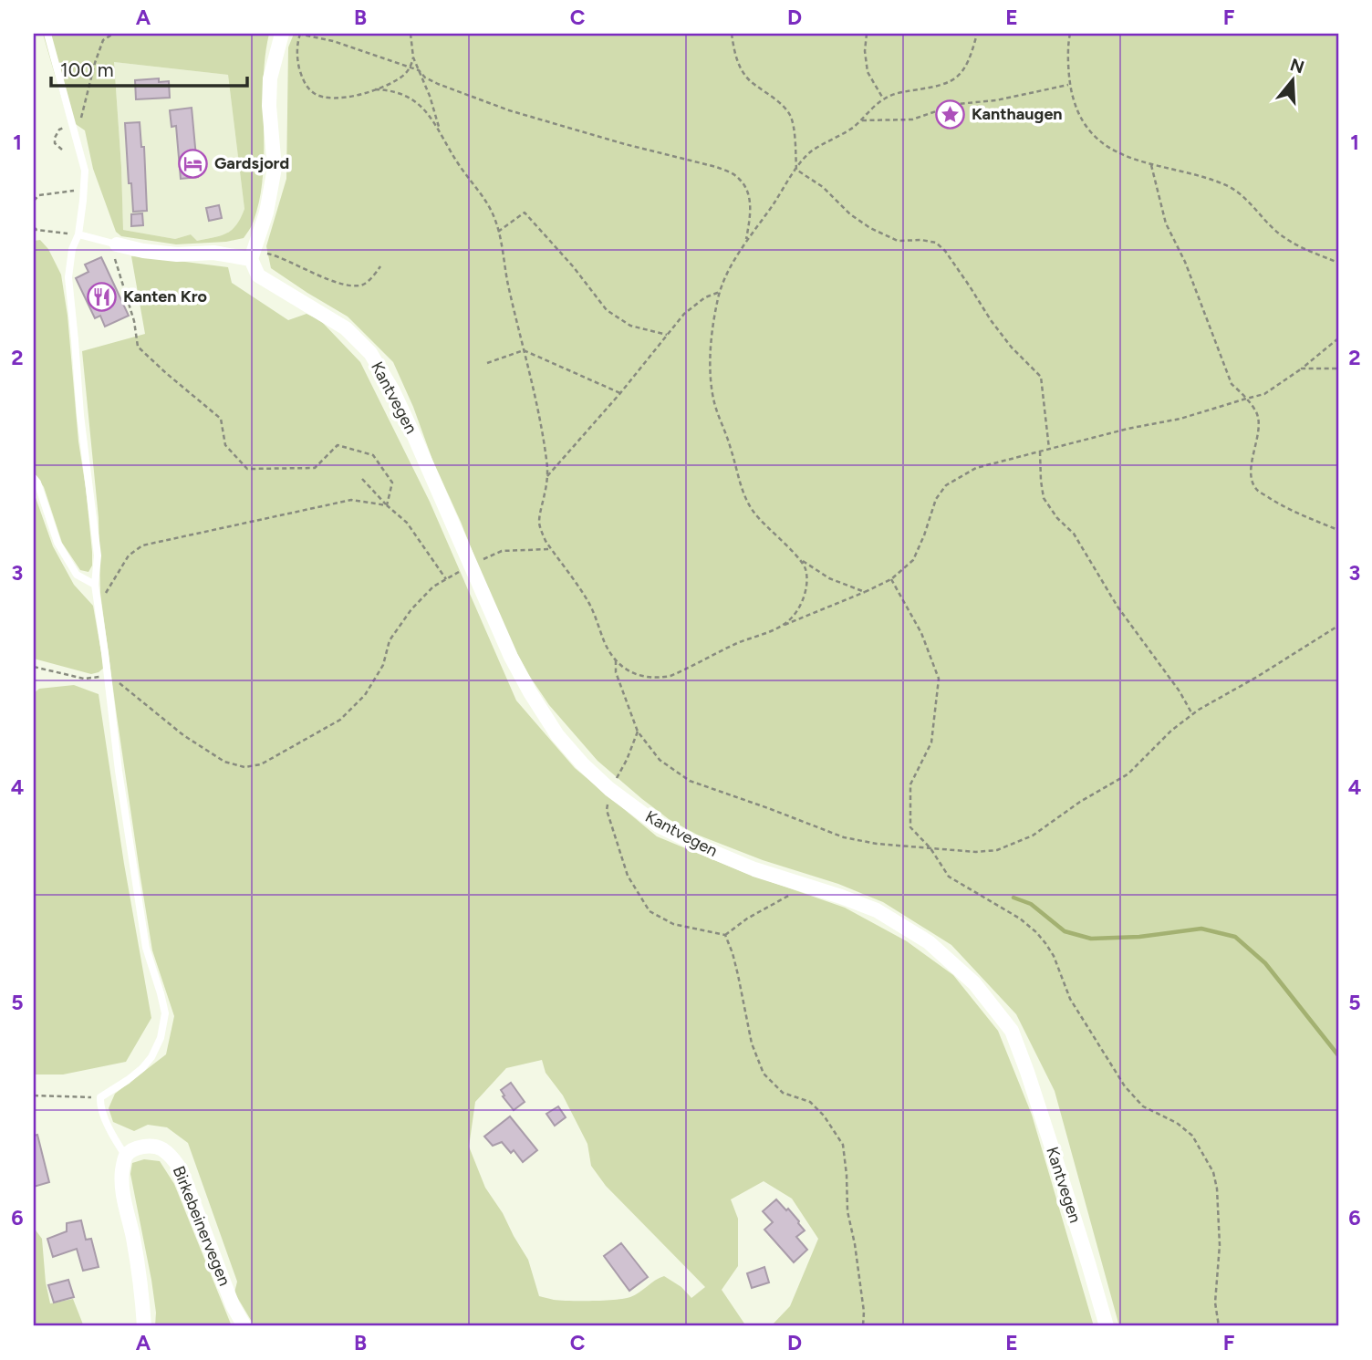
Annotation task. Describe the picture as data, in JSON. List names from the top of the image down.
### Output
{
  "streets": {
    "street": ["Kantvegen", "Birkebeinervegen"]
  },
  "places": {
    "place": ["Kanthaugen"],
    "hotel": ["Gardsjord"],
    "restaurant": ["Kanten Kro"]
  },
  "scale_bar": "100 m",
  "north": "top",
  "grid": {
    "columns": [
      "A",
      "B",
      "C",
      "D",
      "E",
      "F"
    ],
    "rows": [
      "1",
      "2",
      "3",
      "4",
      "5",
      "6"
    ]
  }
}
